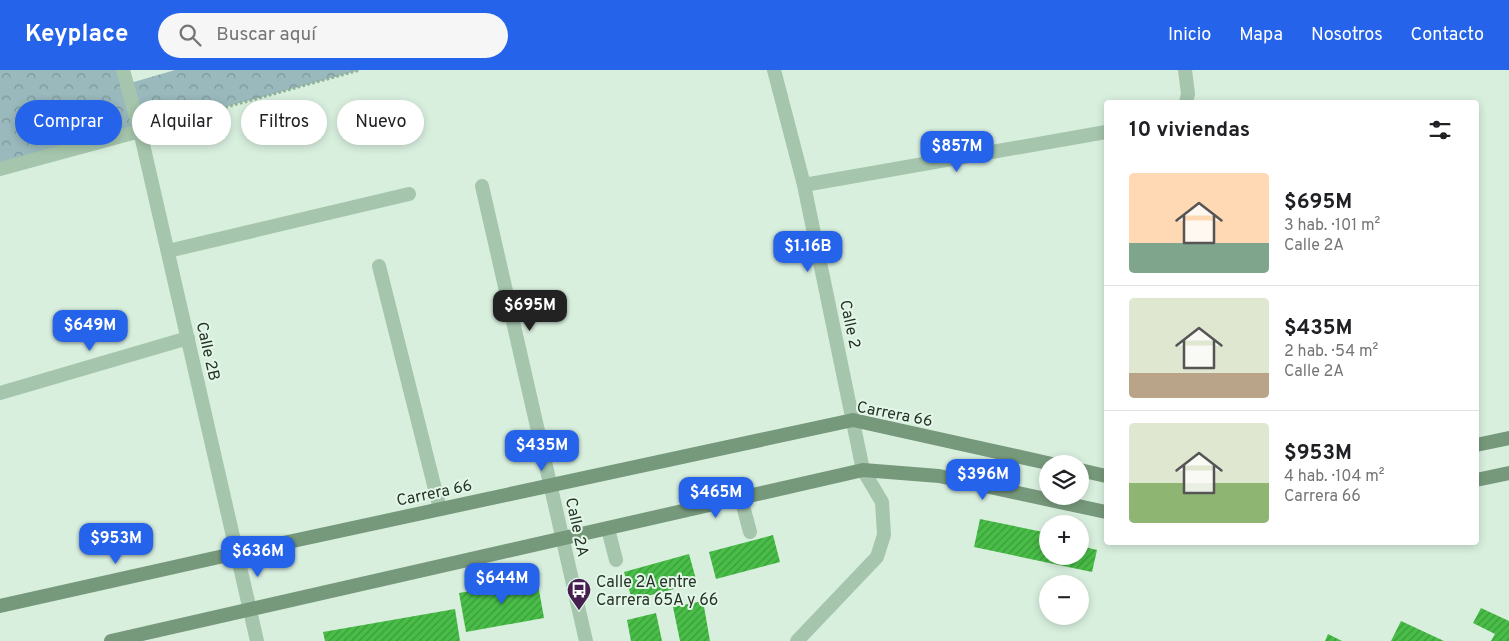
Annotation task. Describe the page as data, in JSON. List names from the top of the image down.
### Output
{
  "streets": {
    "main road": ["Carrera 66"],
    "street": ["Calle 2", "Calle 2B", "Calle 2A"]
  },
  "crossings": [
    ["Calle 2", "Carrera 66"],
    ["Calle 2B", "Carrera 66"],
    ["Carrera 66", "Calle 2A"]
  ],
  "places": {
    "bus stop": ["Calle 2A entre Carrera 65A y 66"]
  },
  "page": {
    "header": "Keyplace",
    "search": "Buscar aquí",
    "nav": [
      "Inicio",
      "Mapa",
      "Nosotros",
      "Contacto"
    ],
    "chip": [
      "Comprar",
      "Alquilar",
      "Filtros",
      "Nuevo"
    ],
    "heading": "10 viviendas",
    "price": [
      "$857M",
      "$1.16B",
      "$695M",
      "$649M",
      "$435M",
      "$396M",
      "$465M",
      "$953M",
      "$636M",
      "$644M"
    ],
    "list": [
      {
        "name": "$695M",
        "note": "3 hab. · 101 m² · Calle 2A"
      },
      {
        "name": "$435M",
        "note": "2 hab. · 54 m² · Calle 2A"
      },
      {
        "name": "$953M",
        "note": "4 hab. · 104 m² · Carrera 66"
      }
    ],
    "map_buttons": ["+", "−"]
  }
}
